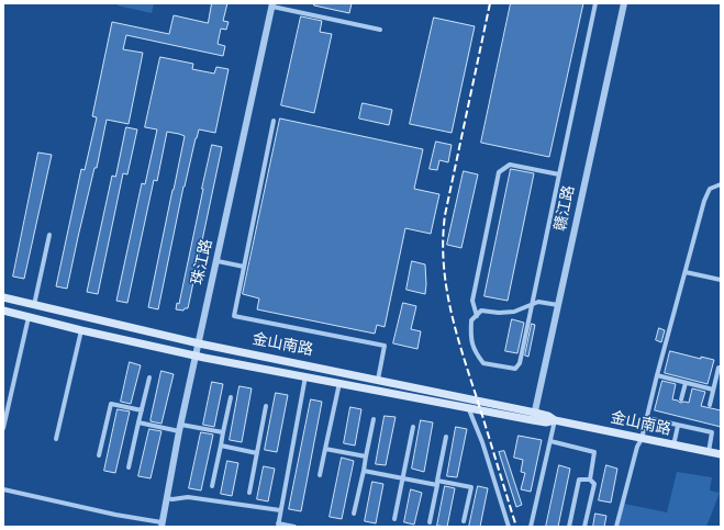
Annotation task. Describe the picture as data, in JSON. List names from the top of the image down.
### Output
{
  "streets": {
    "main road": ["金山南路"],
    "street": ["赣江路", "珠江路"]
  },
  "crossings": [
    ["赣江路", "金山南路"],
    ["珠江路", "金山南路"]
  ]
}
